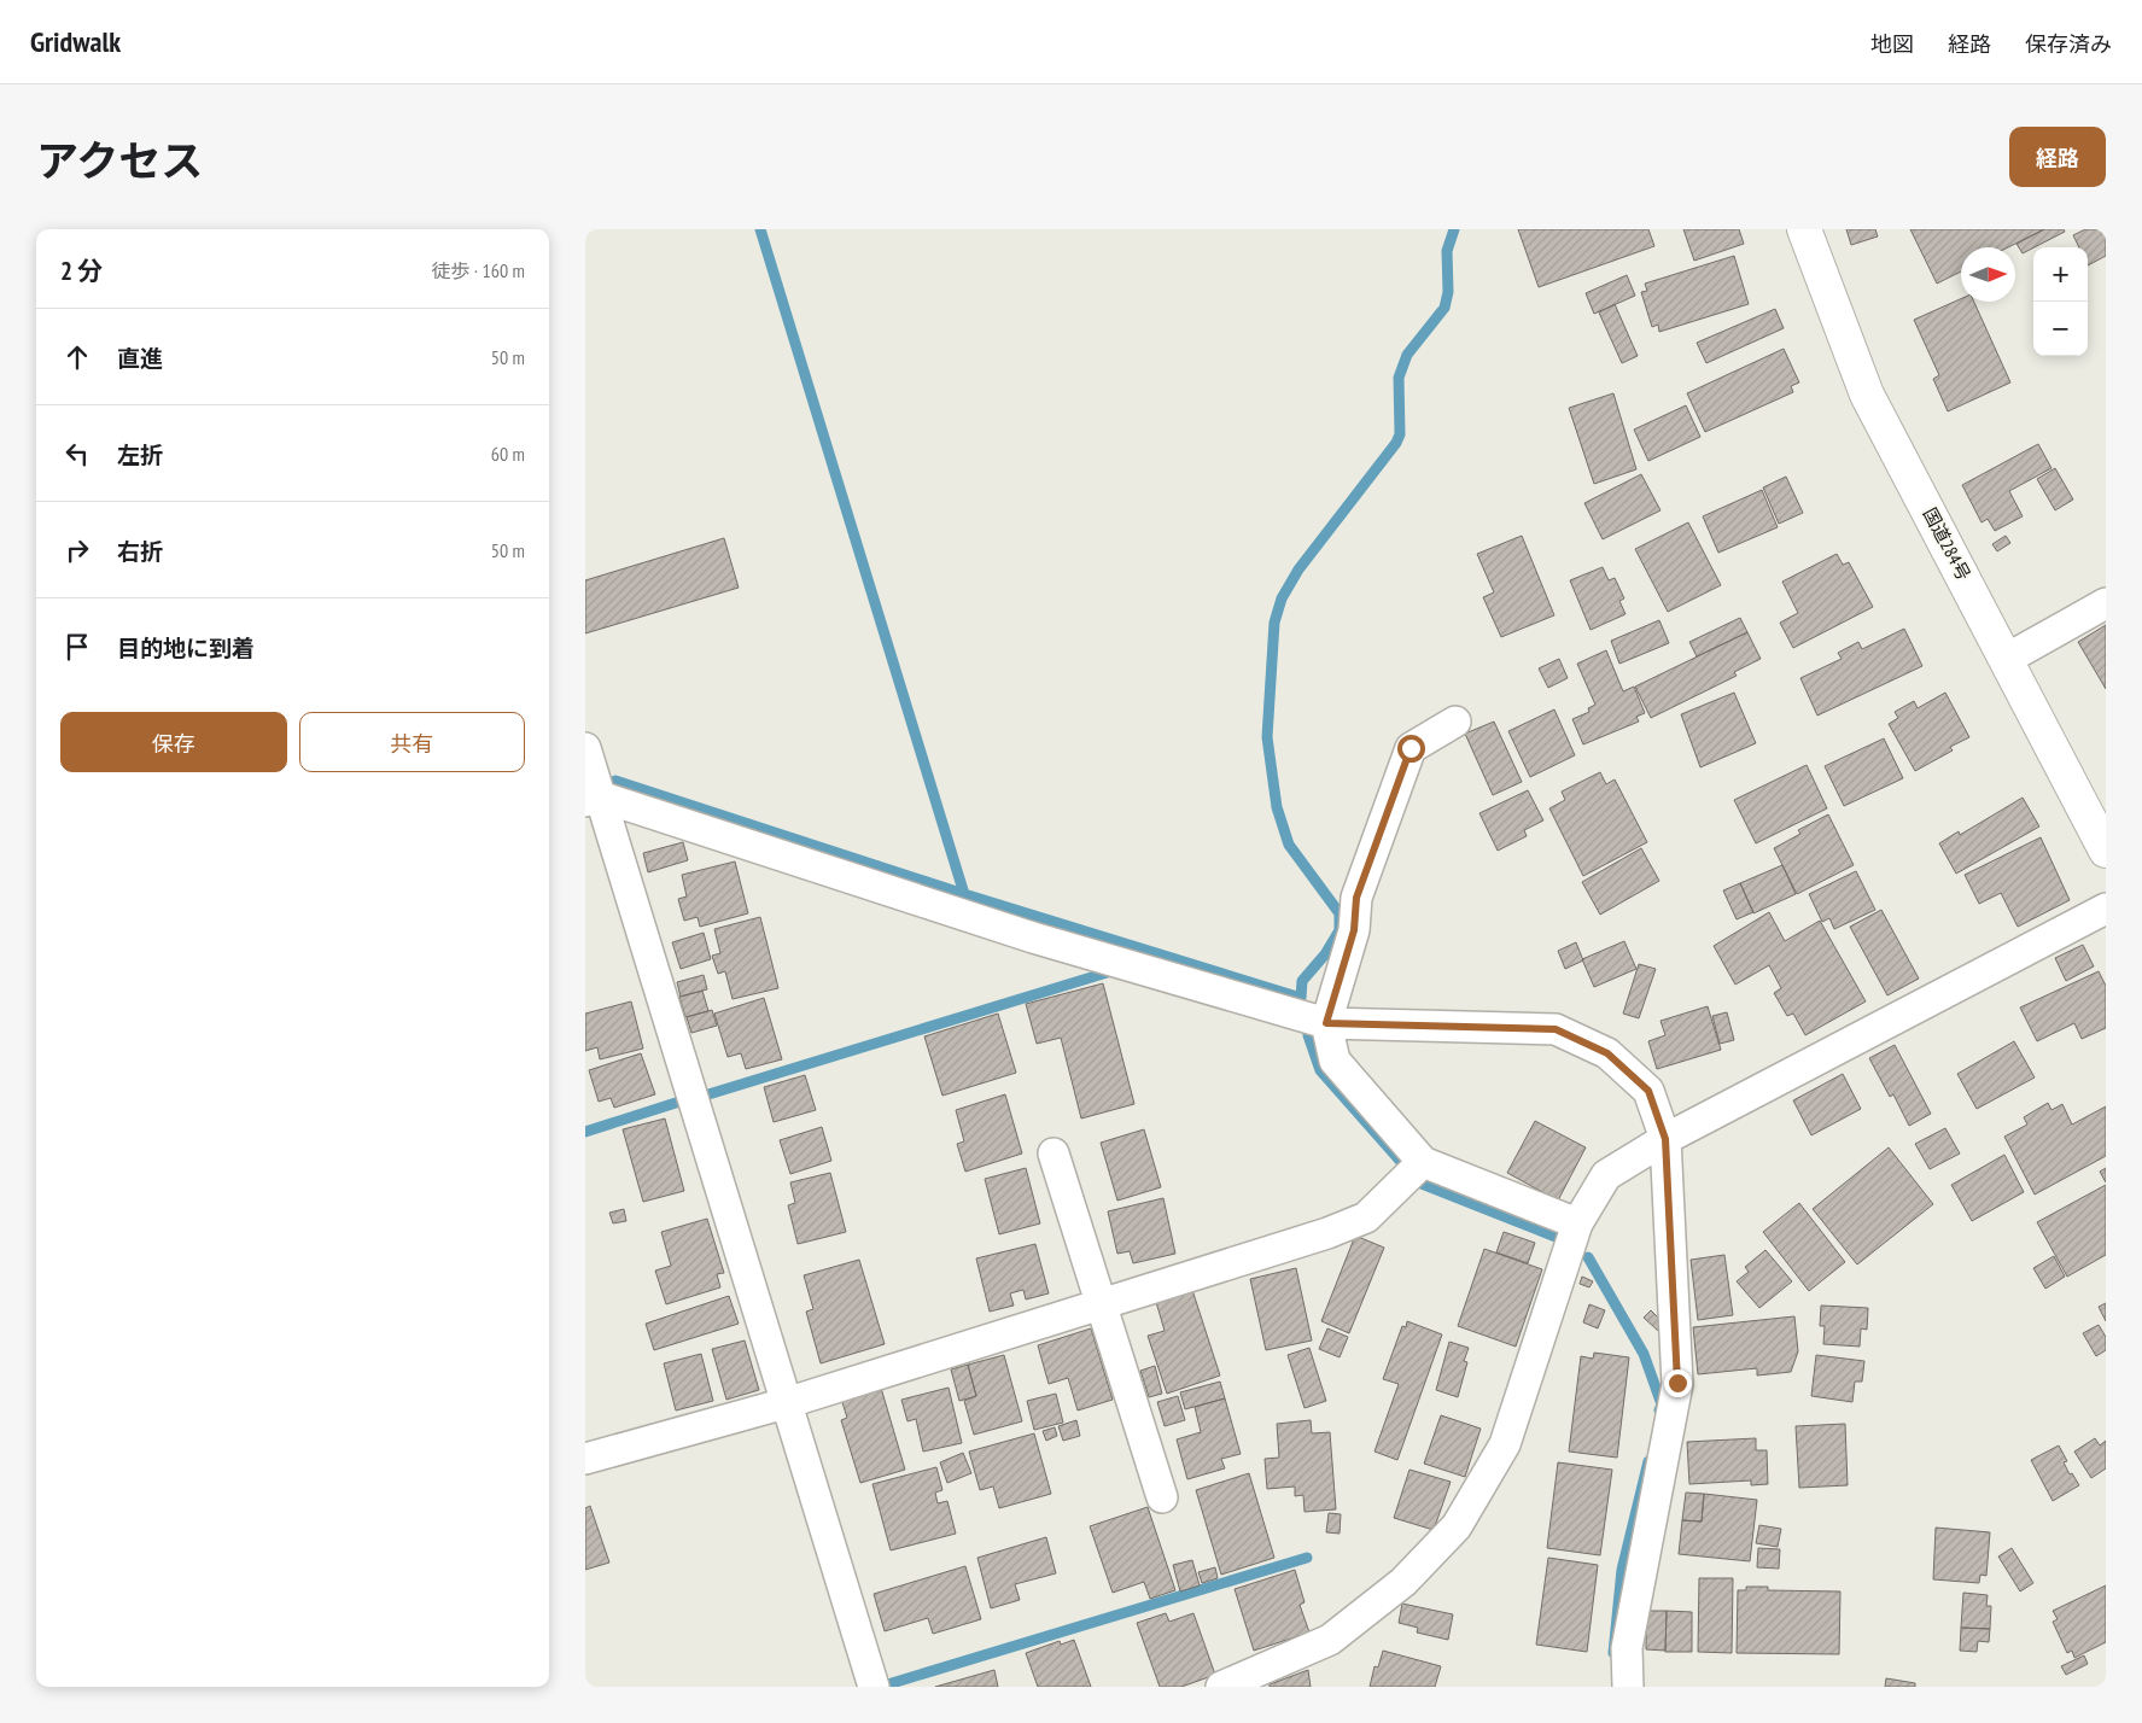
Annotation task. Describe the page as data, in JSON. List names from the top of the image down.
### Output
{
  "streets": {
    "highway": ["国道284号"]
  },
  "north": "right",
  "page": {
    "header": "Gridwalk",
    "nav": ["地図", "経路", "保存済み"],
    "title": "アクセス",
    "buttons": [
      "経路",
      ["保存", "共有"]
    ],
    "heading": ["2 分", "徒歩 · 160 m"],
    "map_buttons": ["+", "−"],
    "list": [
      ["直進", "50 m"],
      ["左折", "60 m"],
      ["右折", "50 m"],
      "目的地に到着"
    ]
  }
}
